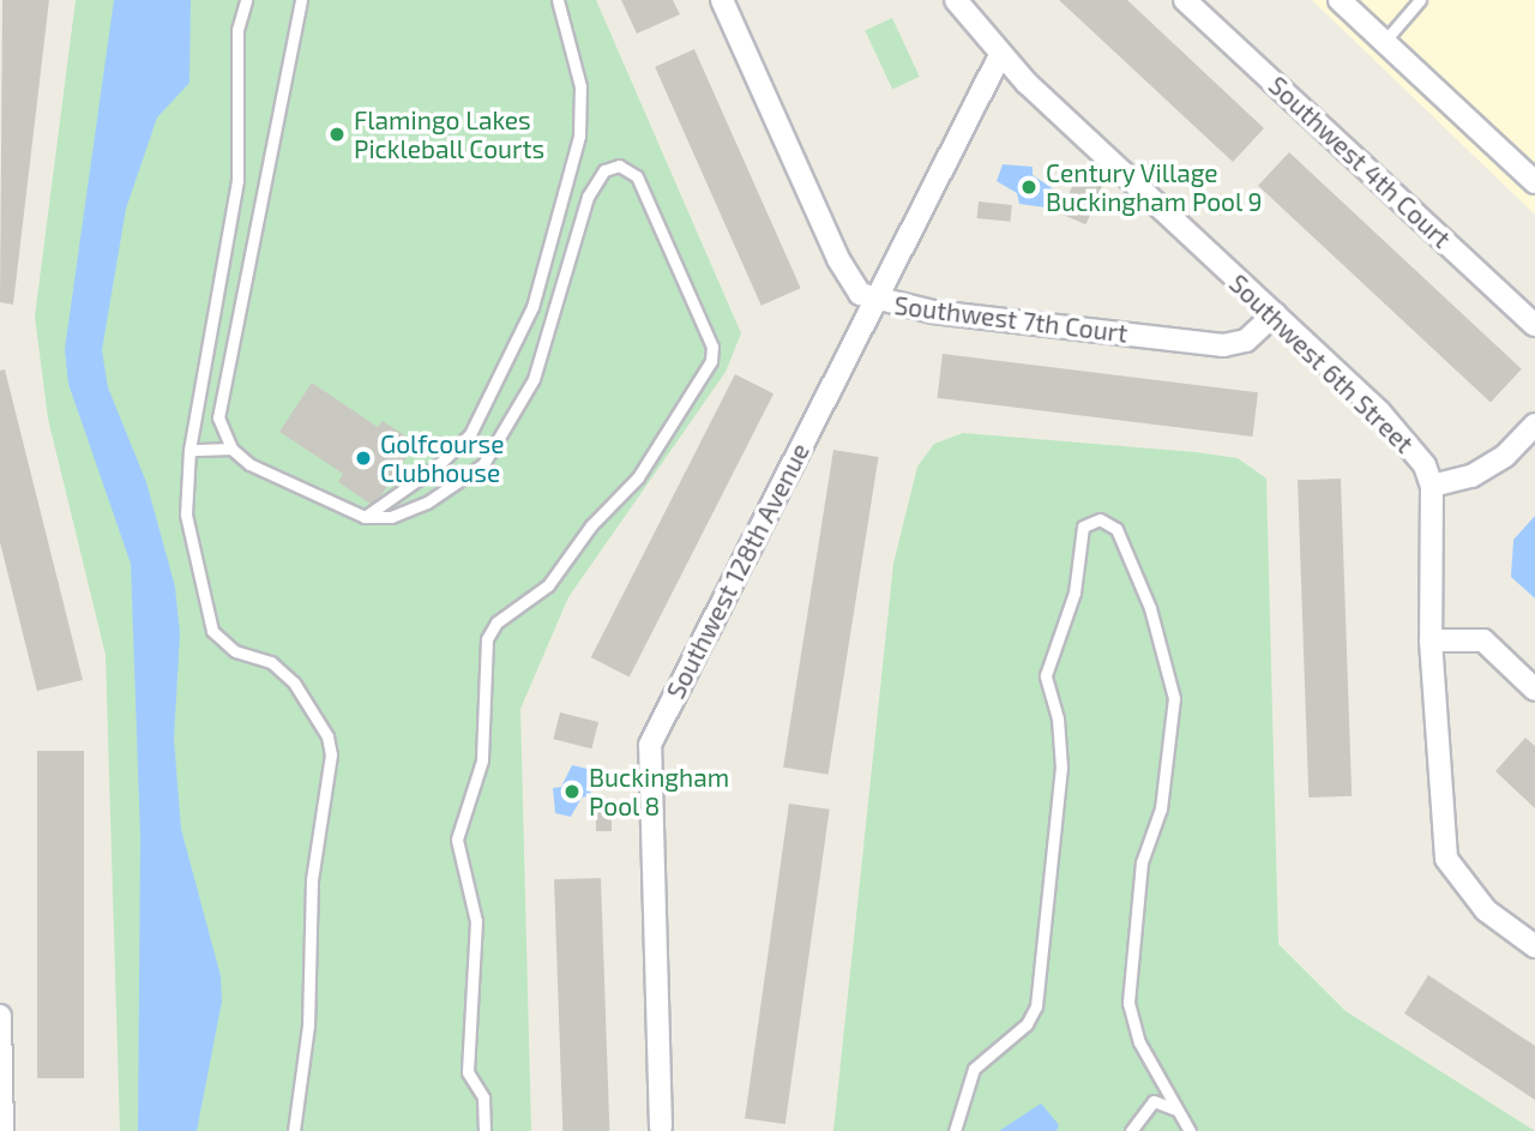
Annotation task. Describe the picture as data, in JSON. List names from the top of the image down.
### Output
{
  "streets": {
    "street": [
      "Southwest 4th Court",
      "Southwest 7th Court",
      "Southwest 6th Street",
      "Southwest 128th Avenue"
    ]
  },
  "crossings": [
    ["Southwest 7th Court", "Southwest 6th Street"],
    ["Southwest 7th Court", "Southwest 128th Avenue"],
    ["Southwest 6th Street", "Southwest 128th Avenue"]
  ],
  "places": [
    "Flamingo Lakes Pickleball Courts",
    "Century Village Buckingham Pool 9",
    "Golfcourse Clubhouse",
    "Buckingham Pool 8"
  ]
}
